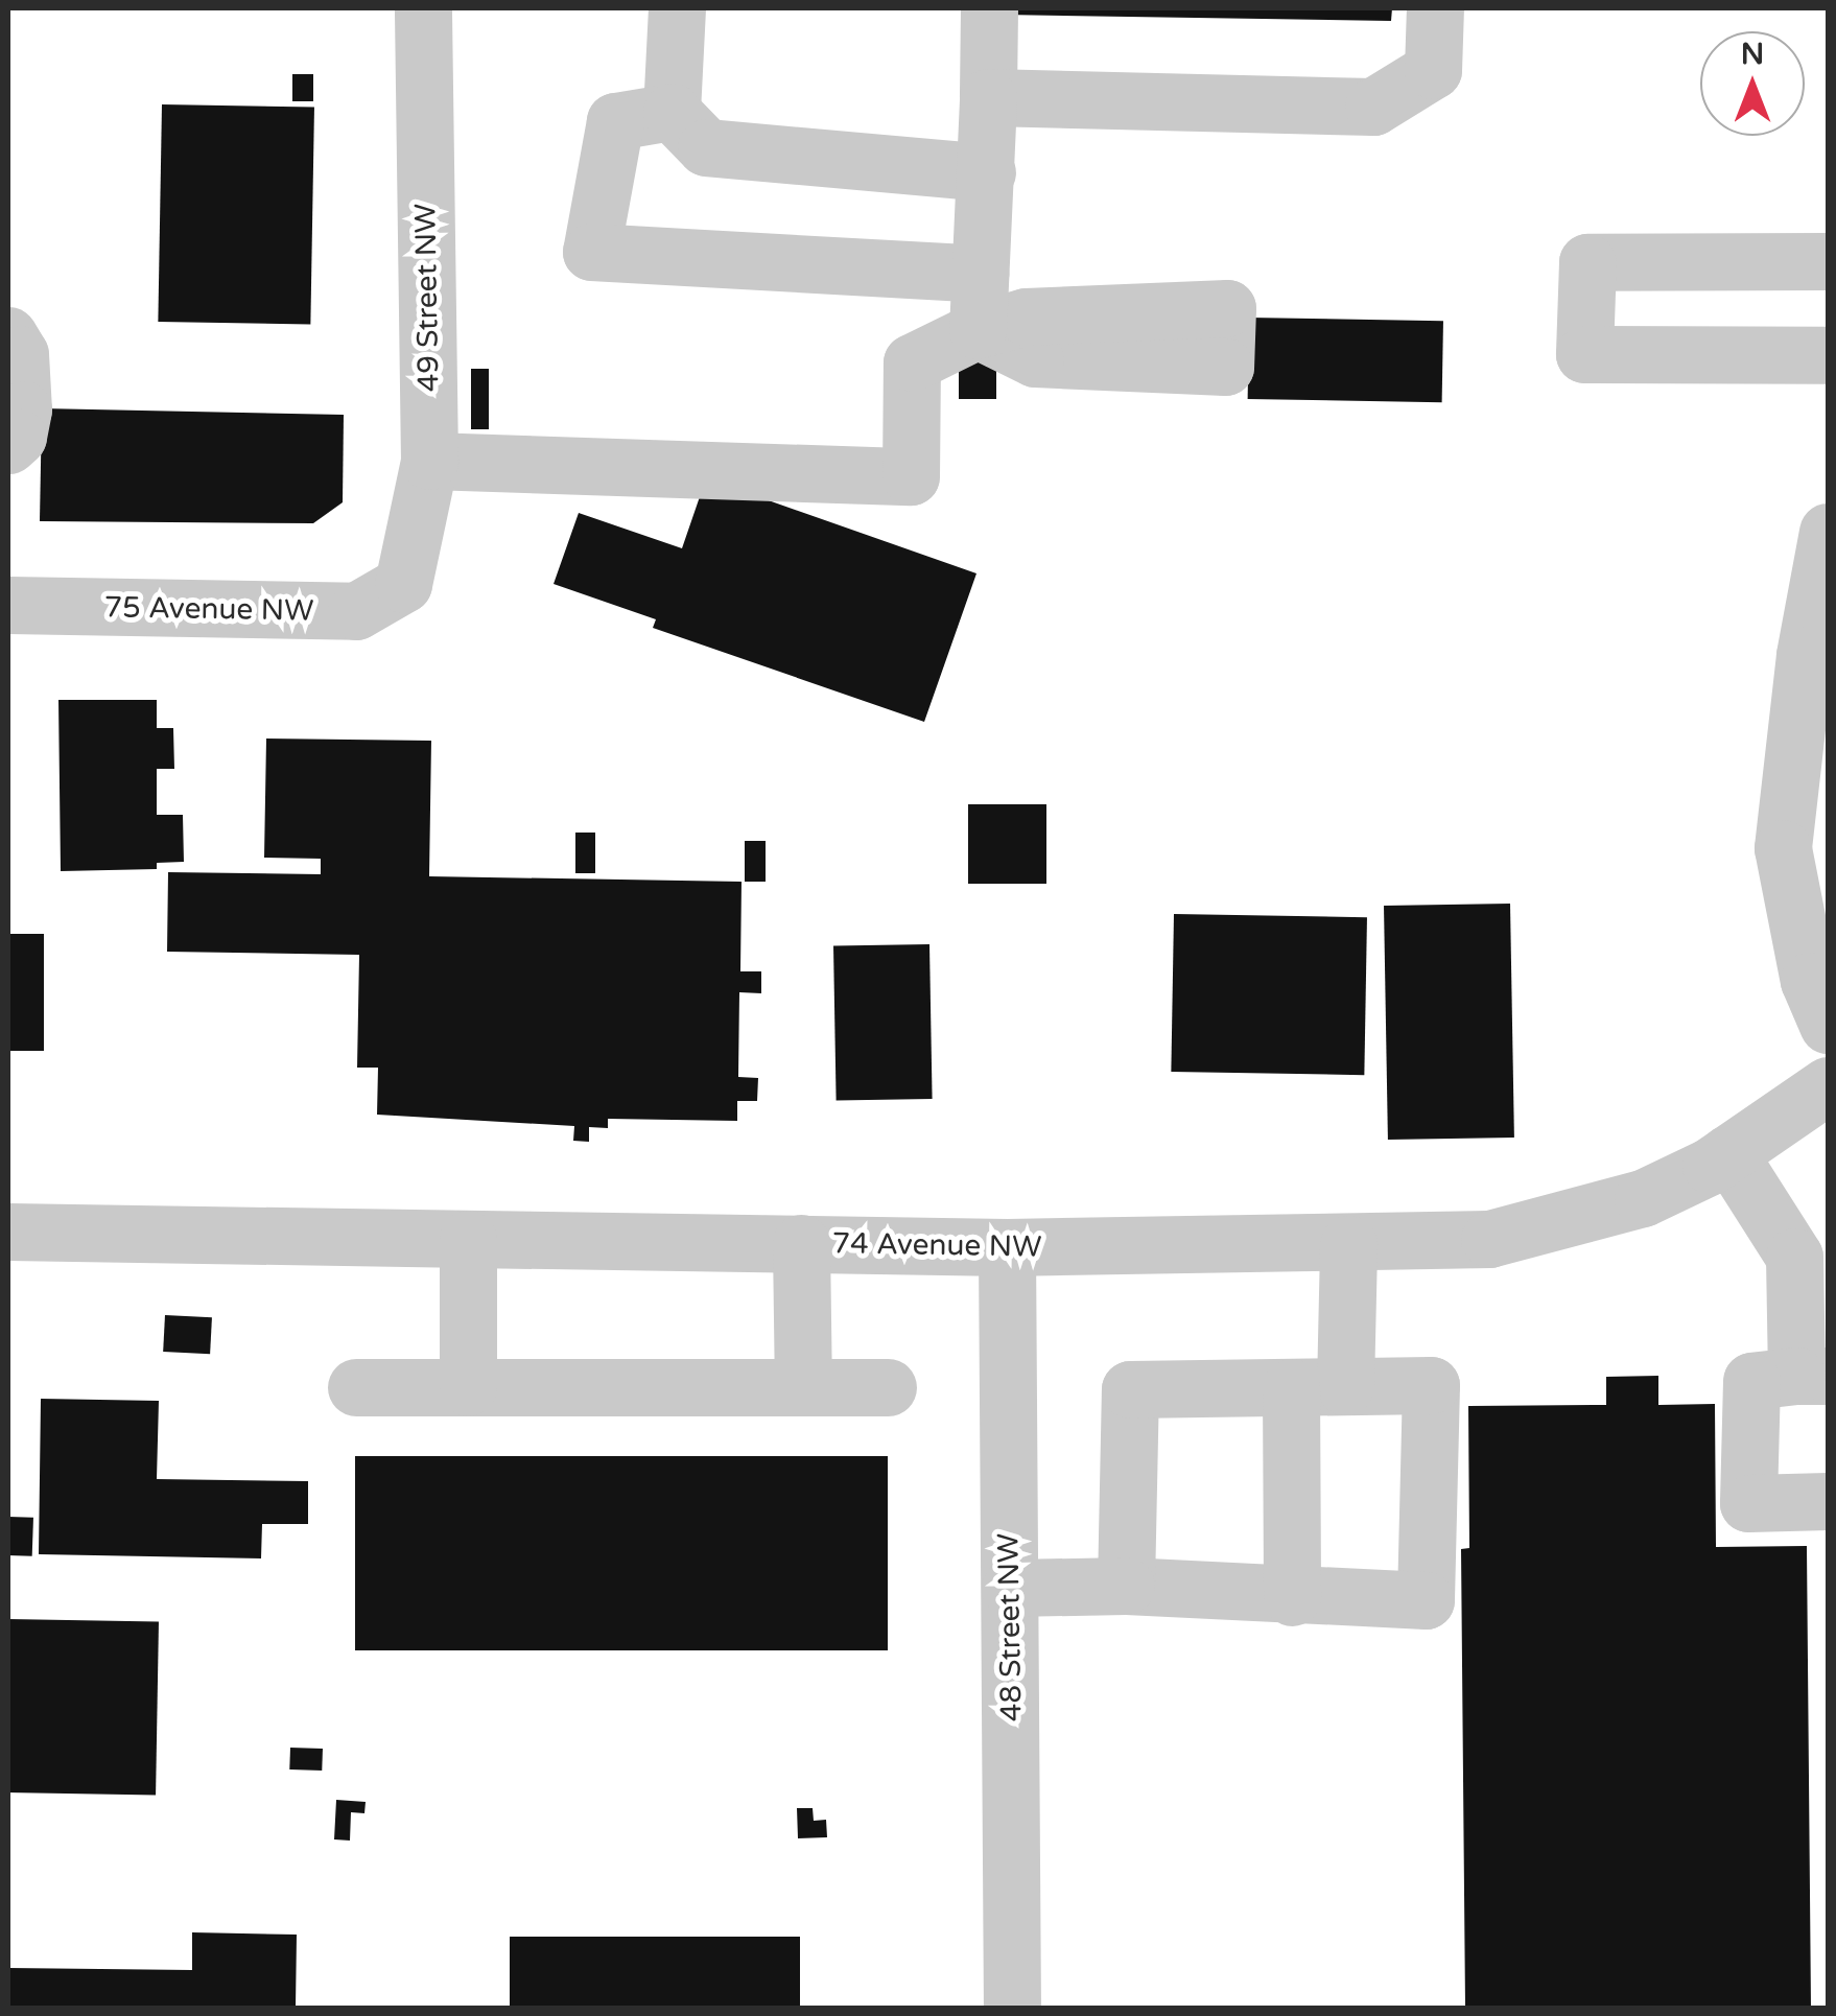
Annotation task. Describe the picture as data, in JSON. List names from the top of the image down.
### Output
{
  "streets": {
    "street": [
      "49 Street NW",
      "75 Avenue NW",
      "74 Avenue NW",
      "48 Street NW"
    ]
  },
  "crossings": [
    ["49 Street NW", "75 Avenue NW"],
    ["74 Avenue NW", "48 Street NW"]
  ],
  "north": "top"
}
